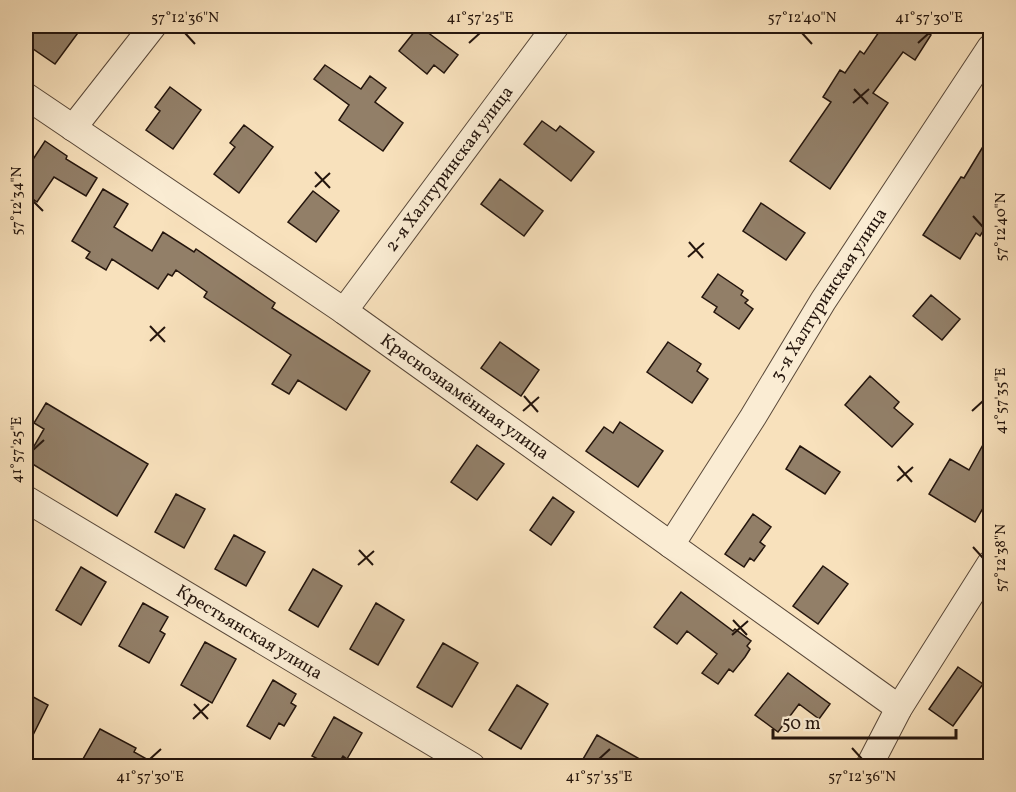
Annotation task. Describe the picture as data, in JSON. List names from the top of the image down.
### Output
{
  "streets": {
    "street": [
      "2-я Халтуринская улица",
      "3-я Халтуринская улица",
      "Краснознамённая улица",
      "Крестьянская улица"
    ]
  },
  "crossings": [
    ["2-я Халтуринская улица", "Краснознамённая улица"],
    ["3-я Халтуринская улица", "Краснознамённая улица"]
  ],
  "scale_bar": "50 m",
  "coordinates": [
    "57°12'36\"N",
    "41°57'25\"E",
    "57°12'40\"N",
    "41°57'30\"E",
    "57°12'34\"N",
    "41°57'35\"E",
    "57°12'38\"N"
  ]
}
